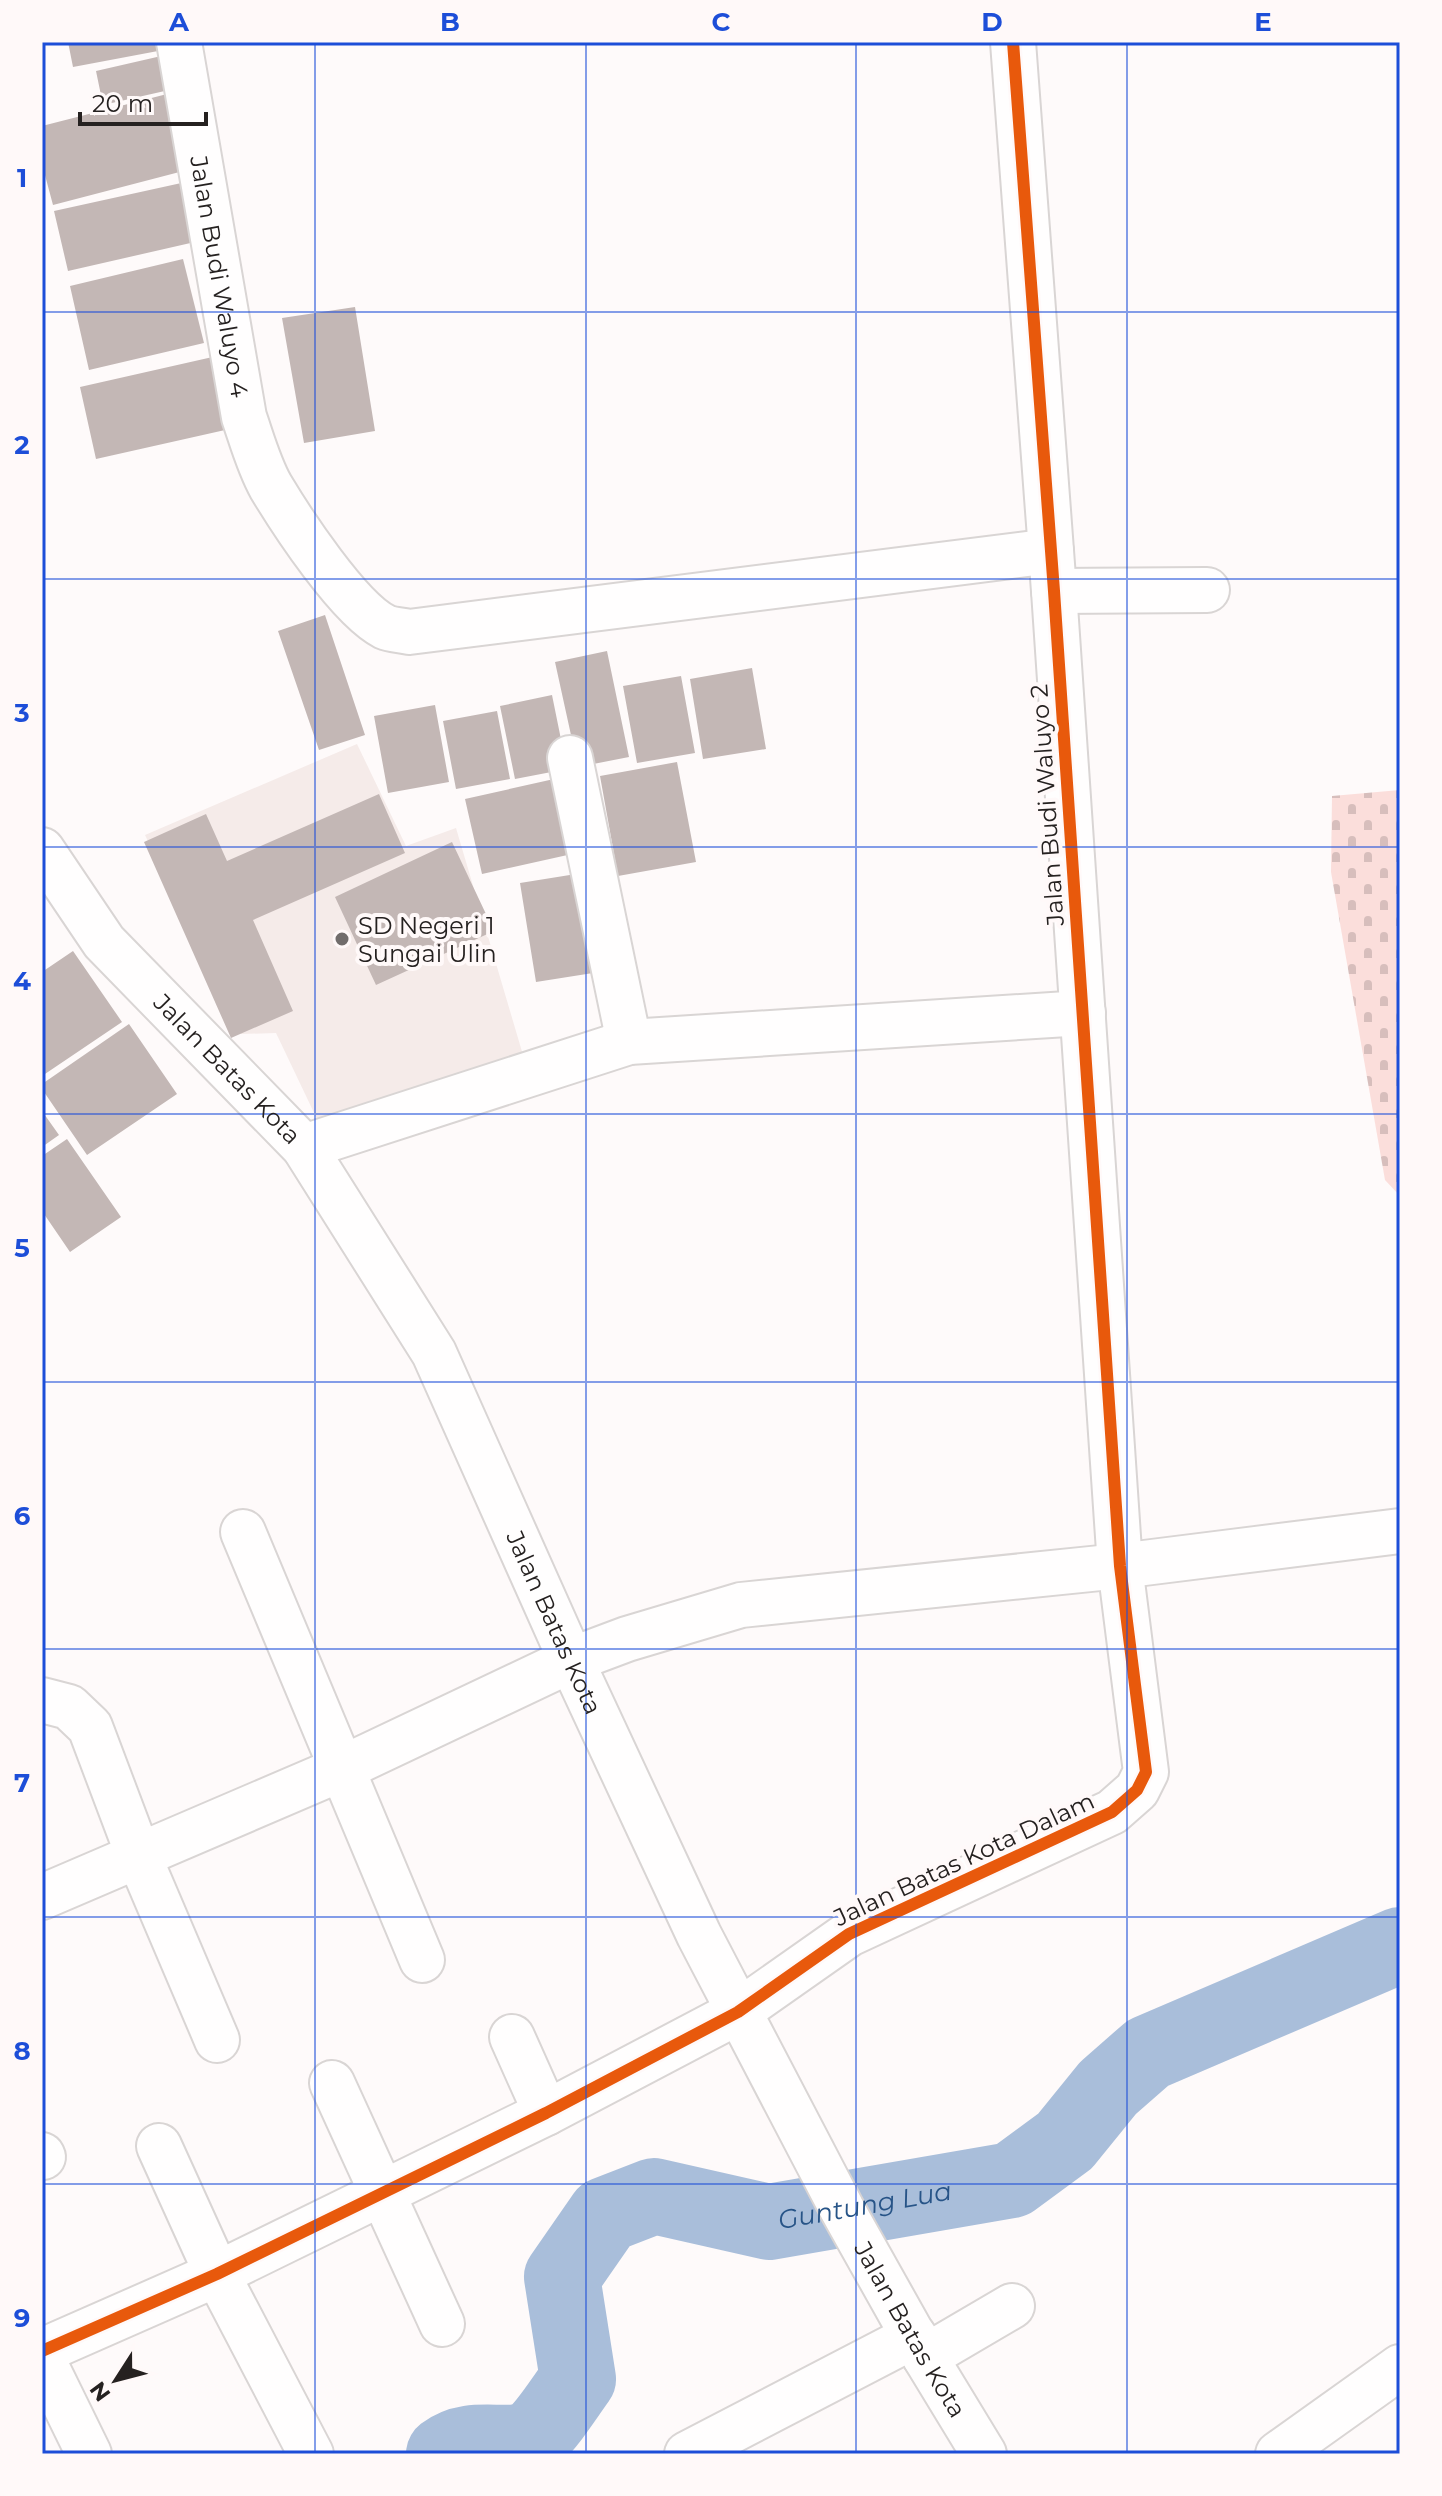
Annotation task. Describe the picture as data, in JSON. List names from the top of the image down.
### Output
{
  "streets": {
    "street": [
      "Jalan Budi Waluyo 4",
      "Jalan Budi Waluyo 2",
      "Jalan Batas Kota",
      "Jalan Batas Kota Dalam"
    ]
  },
  "crossings": [
    ["Jalan Budi Waluyo 4", "Jalan Budi Waluyo 2"],
    ["Jalan Budi Waluyo 2", "Jalan Batas Kota Dalam"],
    ["Jalan Batas Kota", "Jalan Batas Kota Dalam"]
  ],
  "water": ["Guntung Lua"],
  "places": ["SD Negeri 1 Sungai Ulin"],
  "scale_bar": "20 m",
  "north": "bottom left",
  "grid": {
    "columns": [
      "A",
      "B",
      "C",
      "D",
      "E"
    ],
    "rows": [
      "1",
      "2",
      "3",
      "4",
      "5",
      "6",
      "7",
      "8",
      "9"
    ]
  }
}
